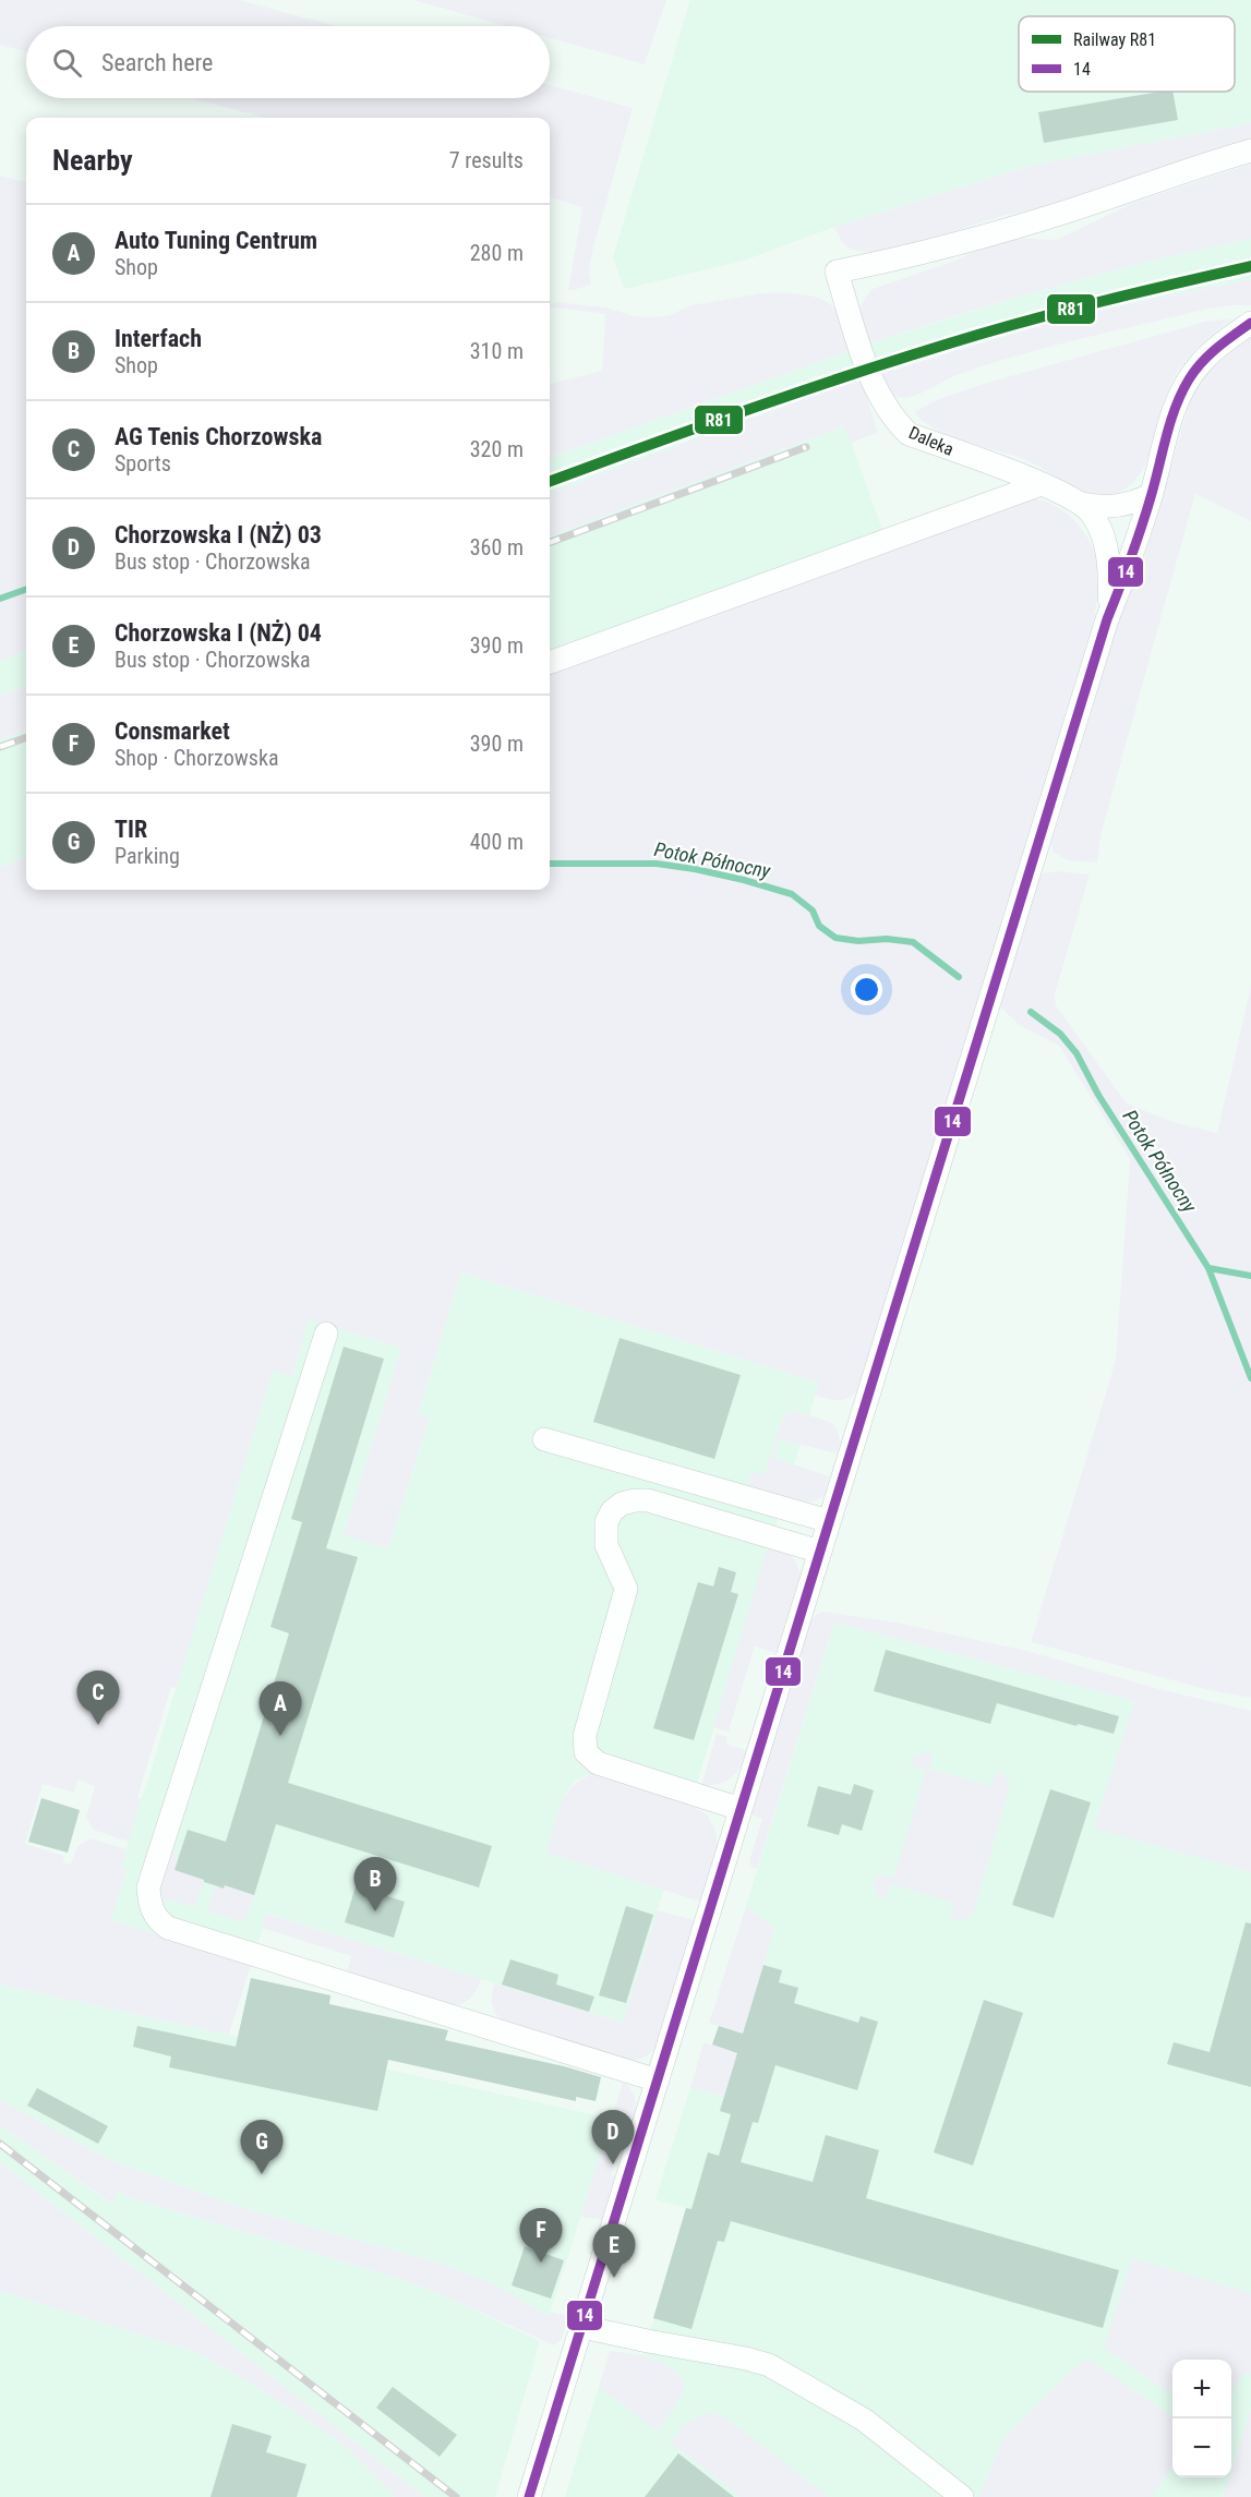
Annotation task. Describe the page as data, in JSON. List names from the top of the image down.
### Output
{
  "streets": {
    "street": ["Daleka"]
  },
  "water": ["Potok Północny"],
  "lines": ["rail line R81", "transit line 14"],
  "legend": ["Railway R81", "14"],
  "page": {
    "search": "Search here",
    "heading": ["Nearby", "7 results"],
    "list": [
      {
        "mark": "A",
        "name": "Auto Tuning Centrum",
        "note": "Shop",
        "value": "280 m"
      },
      {
        "mark": "B",
        "name": "Interfach",
        "note": "Shop",
        "value": "310 m"
      },
      {
        "mark": "C",
        "name": "AG Tenis Chorzowska",
        "note": "Sports",
        "value": "320 m"
      },
      {
        "mark": "D",
        "name": "Chorzowska I (NŻ) 03",
        "note": "Bus stop · Chorzowska",
        "value": "360 m"
      },
      {
        "mark": "E",
        "name": "Chorzowska I (NŻ) 04",
        "note": "Bus stop · Chorzowska",
        "value": "390 m"
      },
      {
        "mark": "F",
        "name": "Consmarket",
        "note": "Shop · Chorzowska",
        "value": "390 m"
      },
      {
        "mark": "G",
        "name": "TIR",
        "note": "Parking",
        "value": "400 m"
      }
    ],
    "pins": [
      "C",
      "A",
      "B",
      "D",
      "G",
      "F",
      "E"
    ],
    "map_buttons": ["+", "−"]
  }
}
